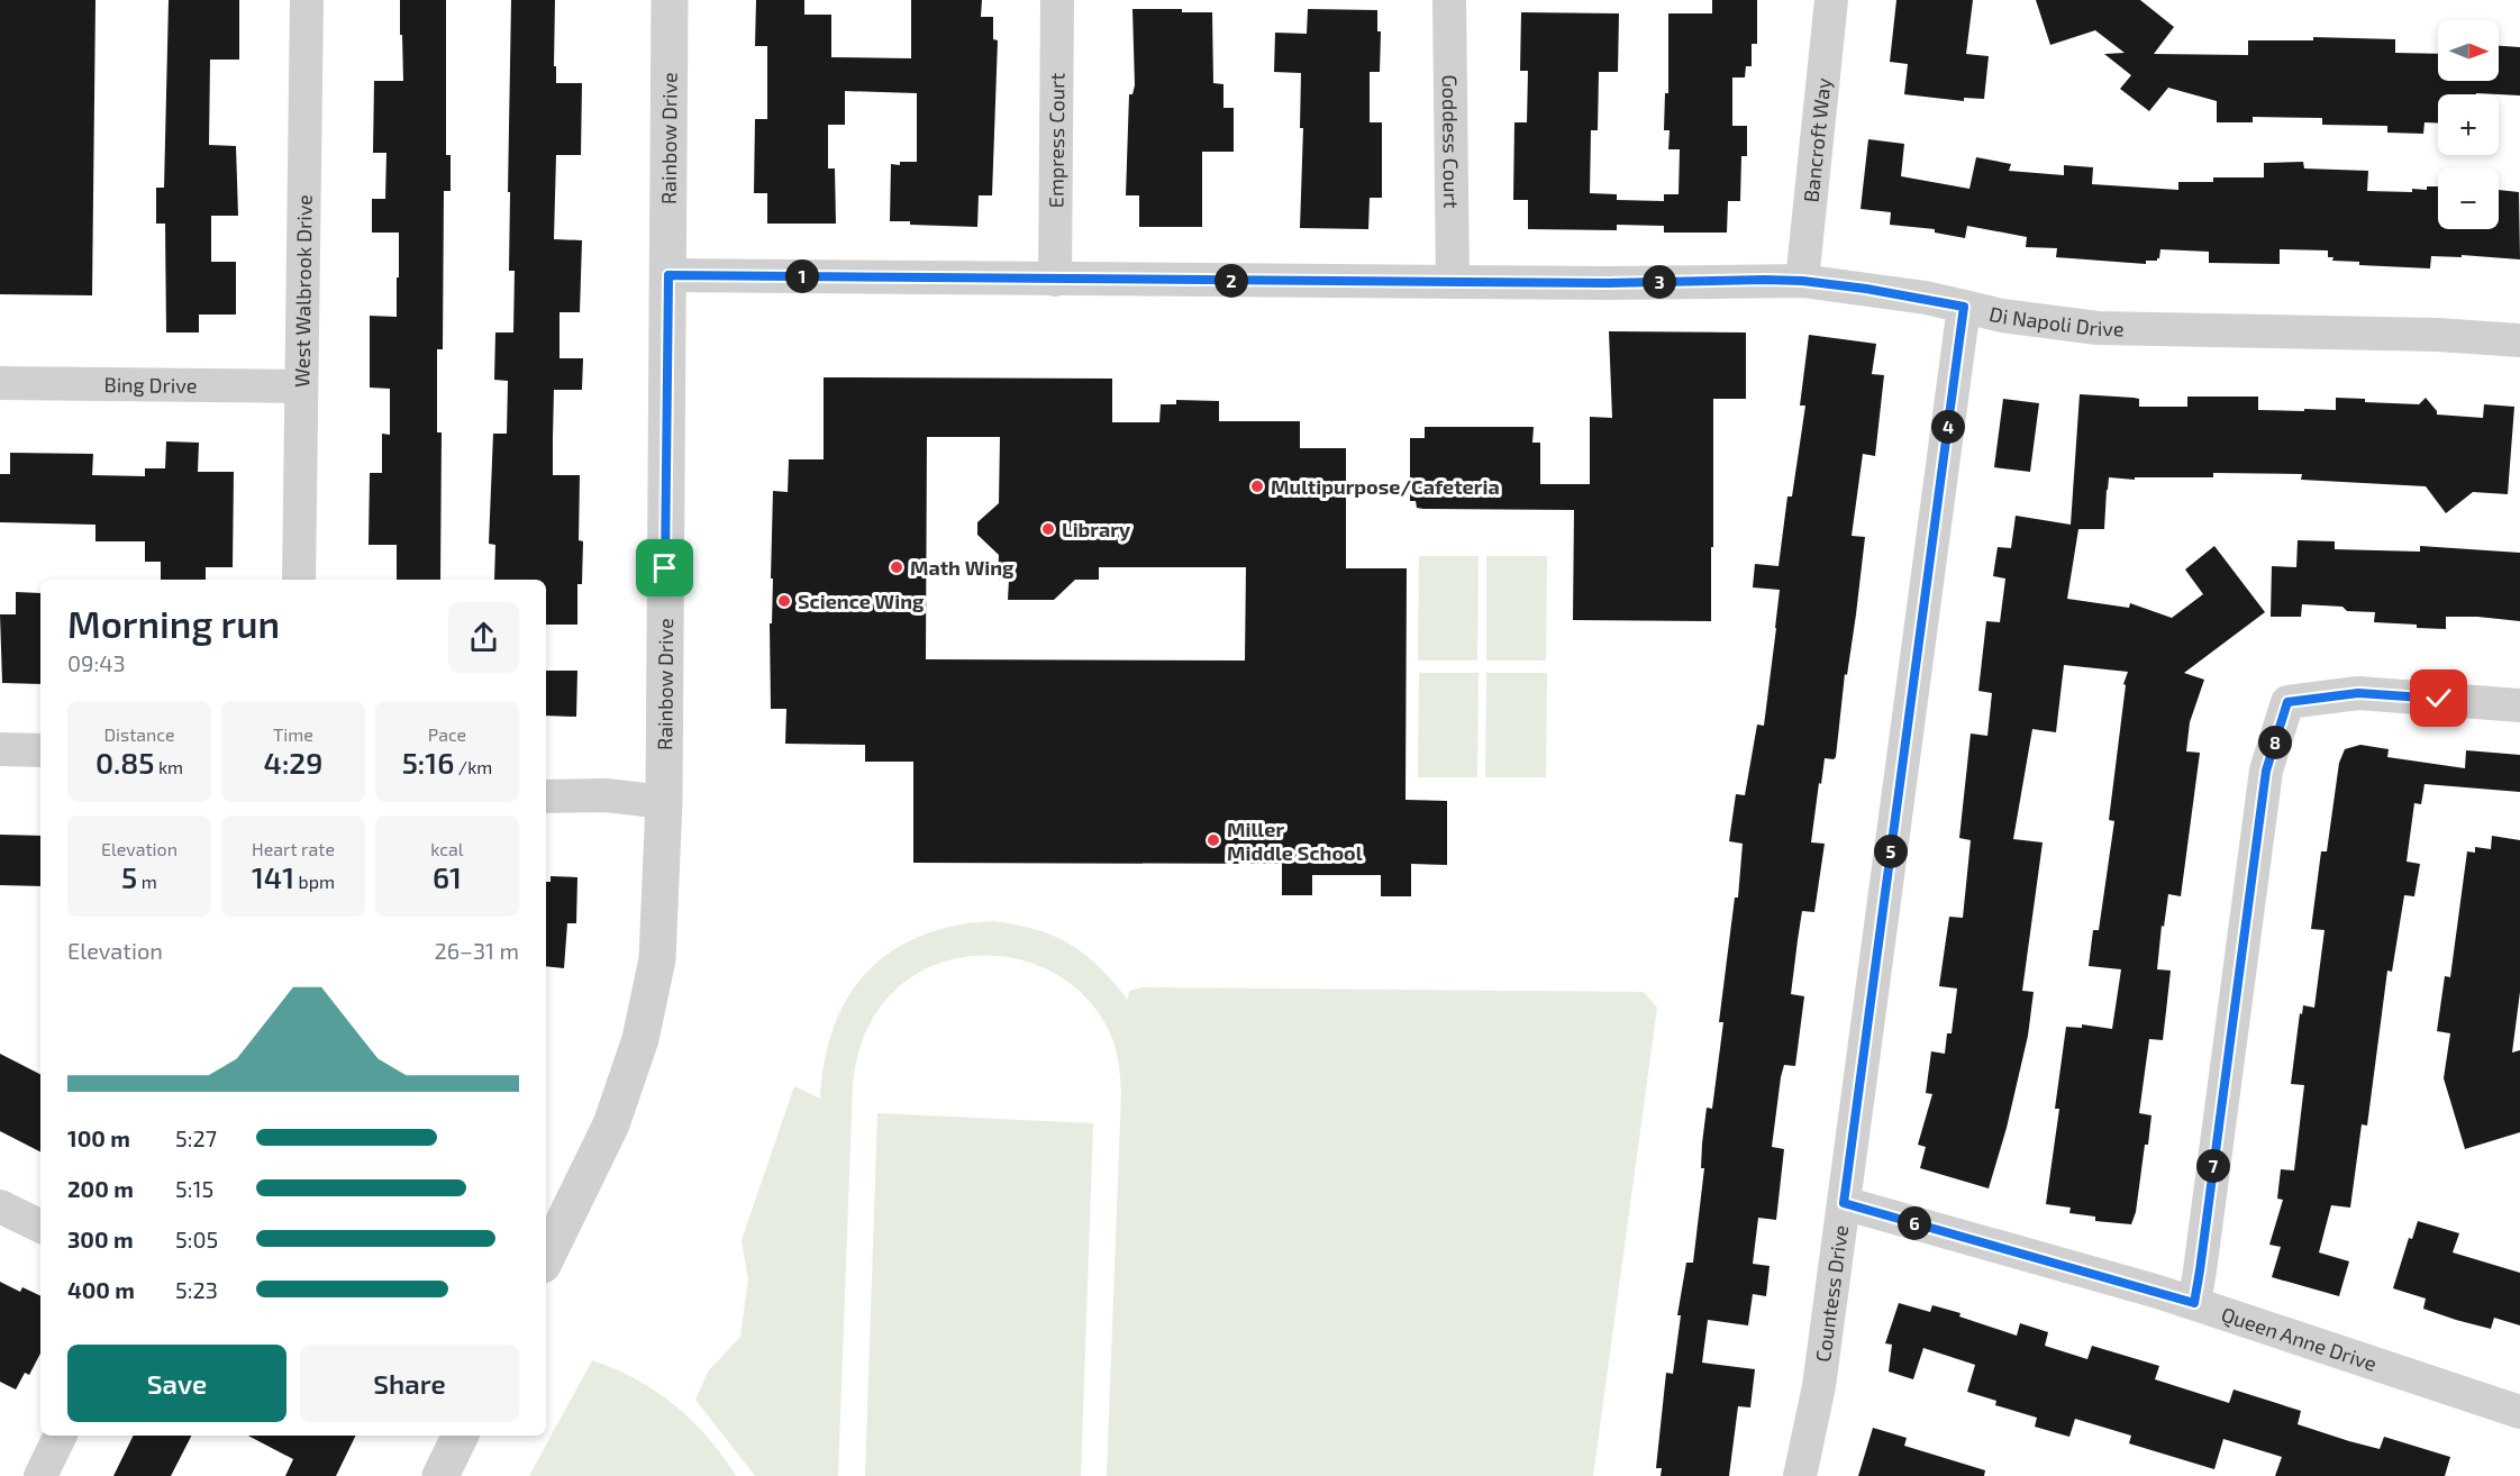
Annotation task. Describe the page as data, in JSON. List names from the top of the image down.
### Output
{
  "streets": {
    "street": [
      "Rainbow Drive",
      "Empress Court",
      "Bancroft Way",
      "Goddess Court",
      "West Walbrook Drive",
      "Di Napoli Drive",
      "Bing Drive",
      "Countess Drive",
      "Queen Anne Drive"
    ]
  },
  "crossings": [
    ["Rainbow Drive", "Di Napoli Drive"],
    ["Empress Court", "Di Napoli Drive"],
    ["Bancroft Way", "Di Napoli Drive"],
    ["Goddess Court", "Di Napoli Drive"],
    ["West Walbrook Drive", "Bing Drive"],
    ["Di Napoli Drive", "Countess Drive"],
    ["Countess Drive", "Queen Anne Drive"]
  ],
  "places": [
    "Multipurpose/Cafeteria",
    "Library",
    "Math Wing",
    "Science Wing",
    "Miller Middle School"
  ],
  "north": "right",
  "page": {
    "map_buttons": ["+", "−"],
    "pins": [
      "1",
      "2",
      "3",
      "4",
      "8",
      "5",
      "7",
      "6"
    ],
    "heading": ["Morning run", "09:43"],
    "stats": [
      ["Distance", "0.85 km"],
      ["Time", "4:29"],
      ["Pace", "5:16 /km"],
      ["Elevation", "5 m"],
      ["Heart rate", "141 bpm"],
      ["kcal", "61"]
    ],
    "chart": ["Elevation", "26–31 m"],
    "list": [
      {
        "name": "100 m",
        "note": "5:27"
      },
      {
        "name": "200 m",
        "note": "5:15"
      },
      {
        "name": "300 m",
        "note": "5:05"
      },
      {
        "name": "400 m",
        "note": "5:23"
      }
    ],
    "buttons": ["Save", "Share"]
  }
}
